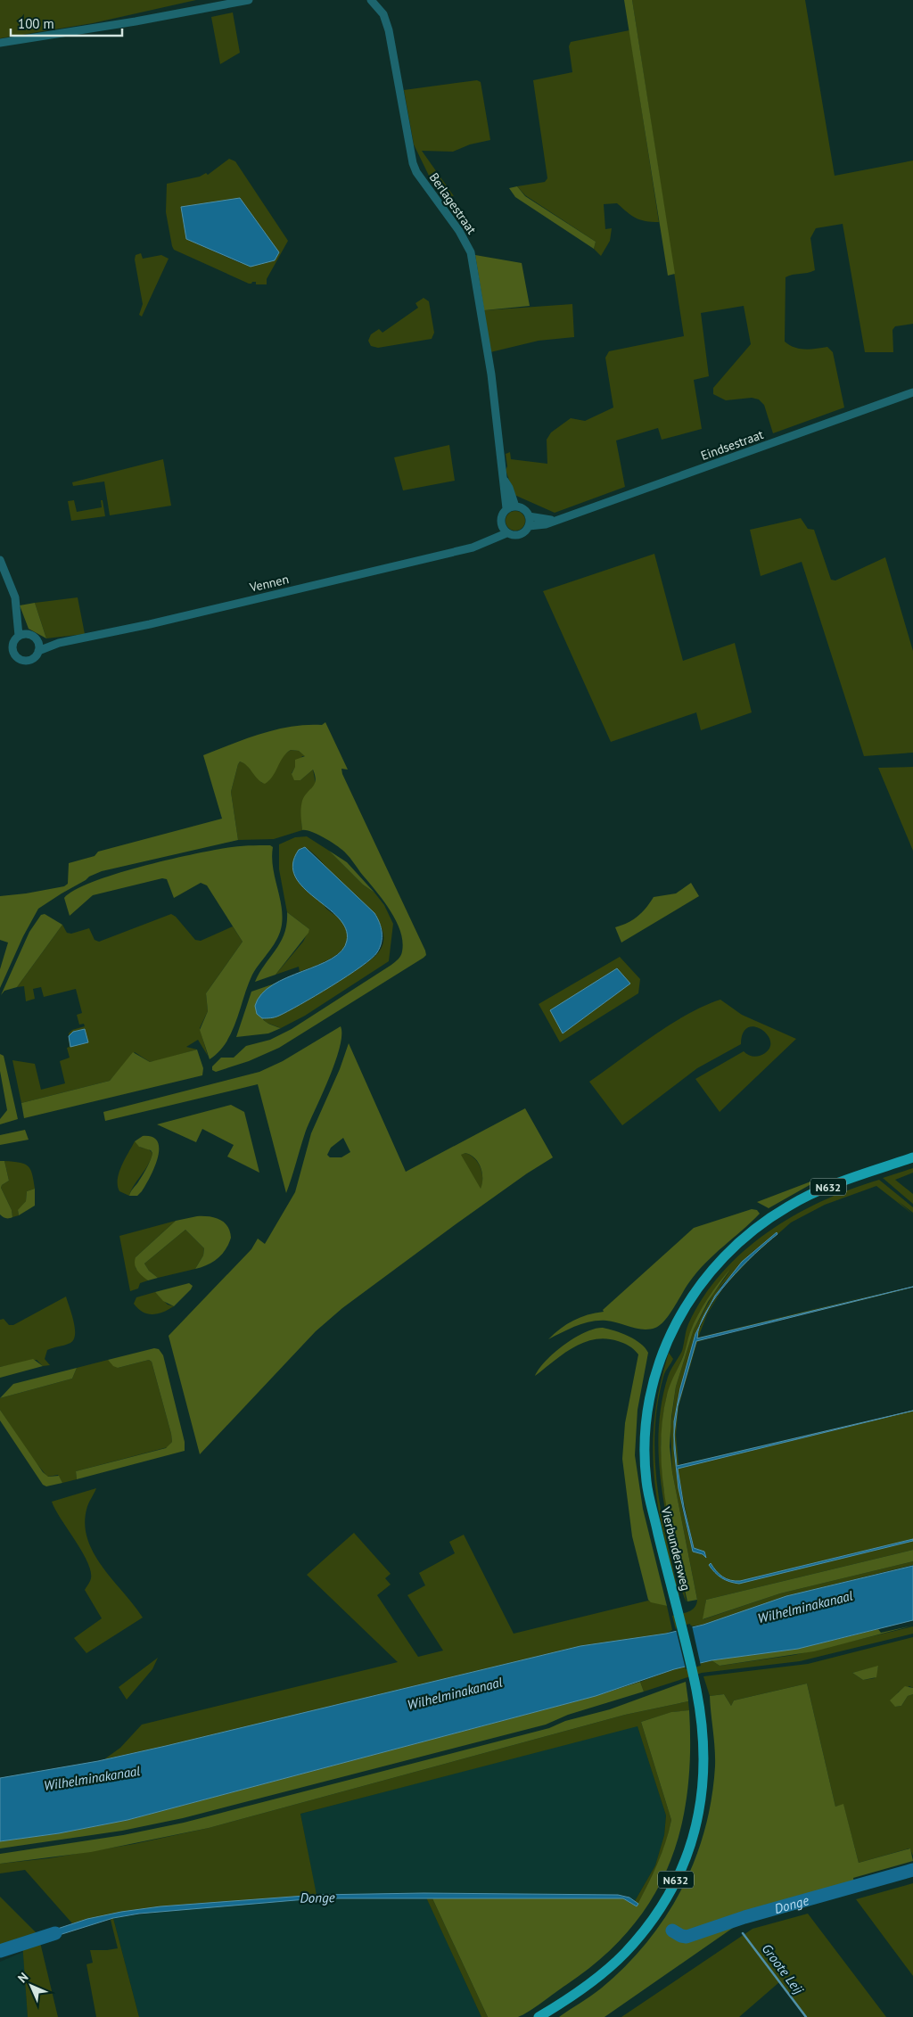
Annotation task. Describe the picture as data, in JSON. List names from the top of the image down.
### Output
{
  "streets": {
    "main road": ["N632", "Vierbundersweg"],
    "street": ["Berlagestraat", "Eindsestraat", "Vennen"]
  },
  "crossings": [
    ["Berlagestraat", "Eindsestraat"],
    ["Berlagestraat", "Vennen"],
    ["Eindsestraat", "Vennen"]
  ],
  "water": ["Wilhelminakanaal", "Donge", "Groote Leij"],
  "scale_bar": "100 m",
  "north": "top left"
}
